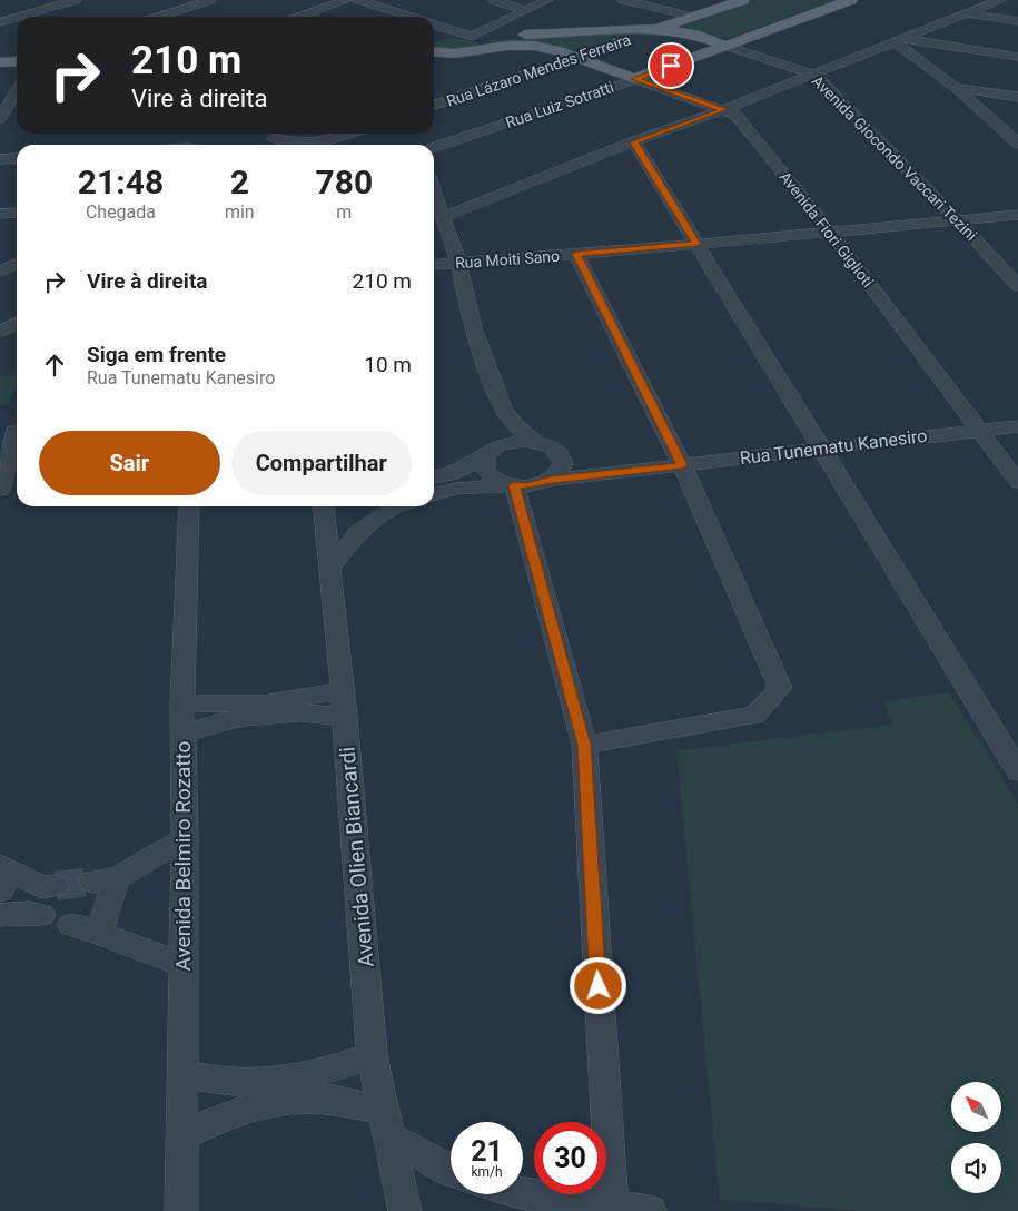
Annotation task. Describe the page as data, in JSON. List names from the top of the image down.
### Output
{
  "streets": {
    "main road": [
      "Rua Lázaro Mendes Ferreira",
      "Rua Luiz Sotratti",
      "Avenida Giocondo Vaccari Tezini",
      "Avenida Fiori Giglioti"
    ],
    "street": [
      "Rua Moiti Sano",
      "Rua Tunematu Kanesiro",
      "Avenida Belmiro Rozatto",
      "Avenida Olien Biancardi"
    ]
  },
  "crossings": [
    ["Rua Lázaro Mendes Ferreira", "Avenida Giocondo Vaccari Tezini"],
    ["Rua Lázaro Mendes Ferreira", "Avenida Fiori Giglioti"],
    ["Rua Luiz Sotratti", "Avenida Giocondo Vaccari Tezini"],
    ["Rua Luiz Sotratti", "Avenida Fiori Giglioti"],
    ["Avenida Giocondo Vaccari Tezini", "Rua Moiti Sano"],
    ["Avenida Fiori Giglioti", "Rua Moiti Sano"],
    ["Avenida Fiori Giglioti", "Rua Tunematu Kanesiro"]
  ],
  "north": "top left",
  "page": {
    "turn": ["210 m", "Vire à direita"],
    "eta": [
      "21:48",
      "Chegada",
      "2",
      "min",
      "780",
      "m"
    ],
    "list": [
      {
        "name": "Vire à direita",
        "value": "210 m"
      },
      {
        "name": "Siga em frente",
        "note": "Rua Tunematu Kanesiro",
        "value": "10 m"
      }
    ],
    "buttons": ["Sair", "Compartilhar"],
    "speed": "21 km/h",
    "limit": "30"
  }
}
